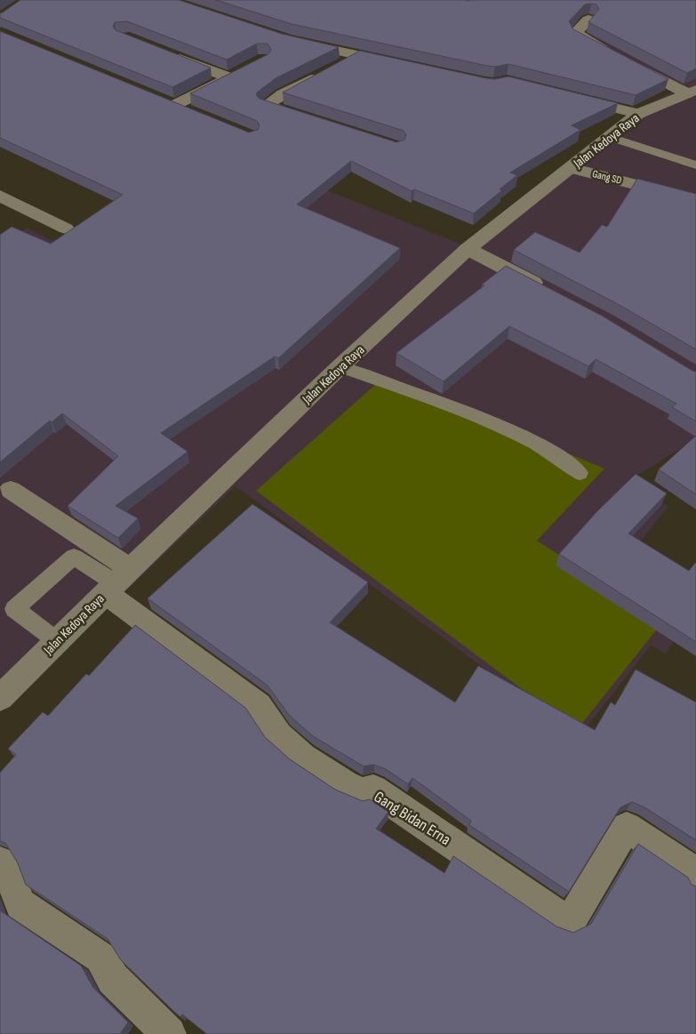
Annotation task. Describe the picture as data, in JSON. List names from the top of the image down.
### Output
{
  "streets": {
    "street": ["Jalan Kedoya Raya", "Gang SD", "Gang Bidan Erna"]
  },
  "crossings": [
    ["Jalan Kedoya Raya", "Gang SD"],
    ["Jalan Kedoya Raya", "Gang Bidan Erna"]
  ]
}
